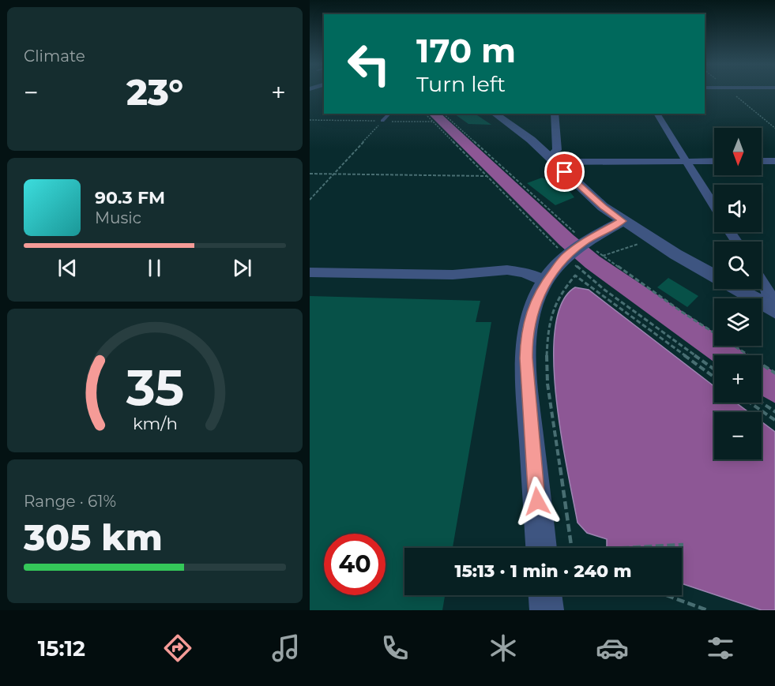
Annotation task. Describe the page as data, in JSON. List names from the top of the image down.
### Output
{
  "north": "bottom",
  "page": {
    "tile": [
      "Climate",
      ["Range · 61%", "305 km"]
    ],
    "turn": ["170 m", "Turn left"],
    "heat": ["−", "23°", "+"],
    "map_buttons": ["+", "−"],
    "song": ["90.3 FM", "Music"],
    "limit": "40",
    "trip": "15:13 · 1 min · 240 m",
    "tabs": "15:12",
    "gauge": ["35", "km/h"]
  }
}
